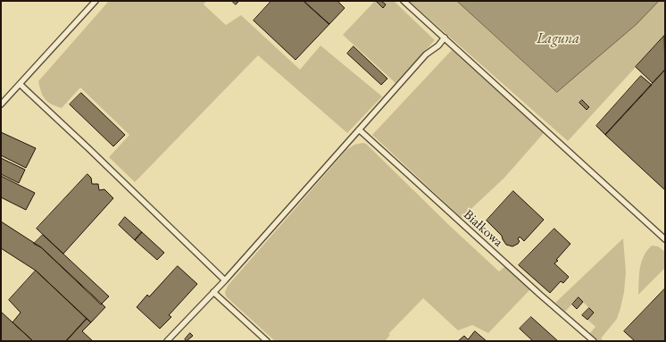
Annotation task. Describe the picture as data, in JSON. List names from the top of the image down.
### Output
{
  "streets": {
    "lane": ["Białkowa"]
  },
  "water": ["Laguna"]
}
